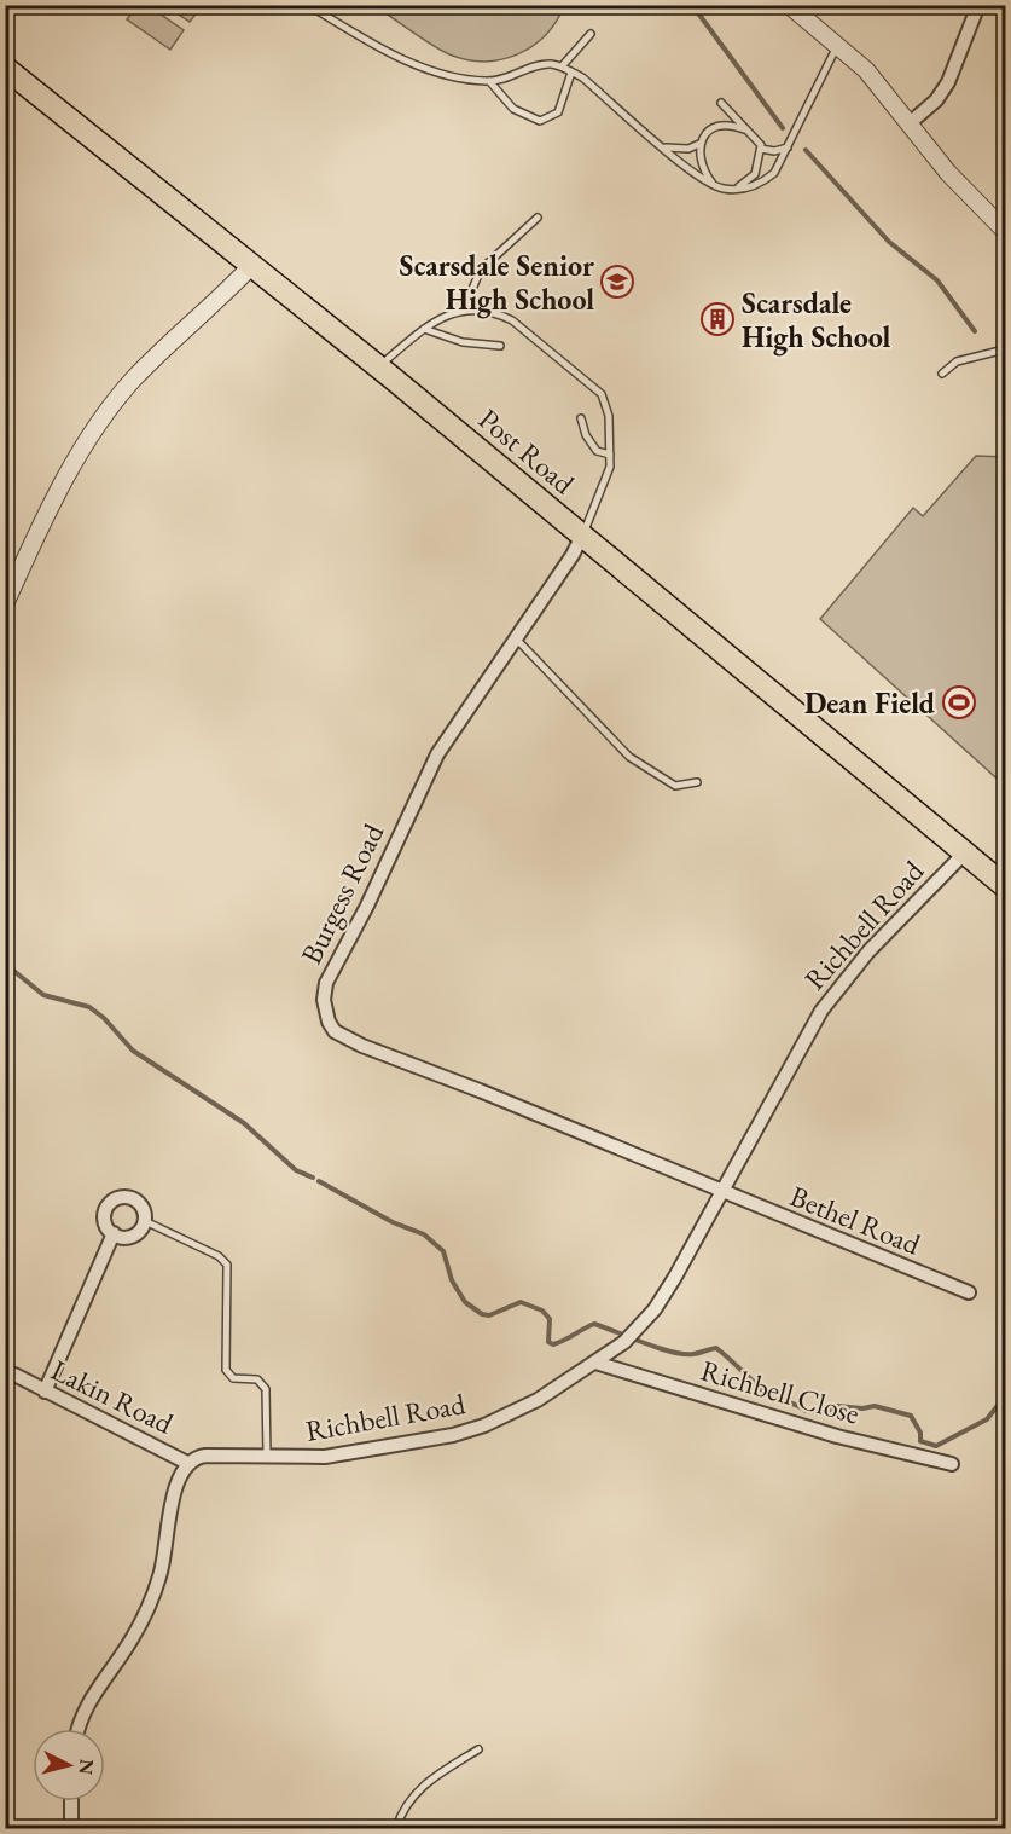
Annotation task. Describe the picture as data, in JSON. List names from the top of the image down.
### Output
{
  "streets": {
    "main road": ["Post Road"],
    "street": [
      "Burgess Road",
      "Richbell Road",
      "Bethel Road",
      "Richbell Close",
      "Lakin Road"
    ]
  },
  "crossings": [
    ["Post Road", "Burgess Road"],
    ["Post Road", "Richbell Road"],
    ["Burgess Road", "Richbell Road"],
    ["Burgess Road", "Bethel Road"],
    ["Richbell Road", "Bethel Road"],
    ["Richbell Road", "Richbell Close"],
    ["Richbell Road", "Lakin Road"]
  ],
  "places": {
    "school or university": ["Scarsdale Senior High School"],
    "building": ["Scarsdale High School"],
    "sports": ["Dean Field"]
  },
  "north": "right"
}
